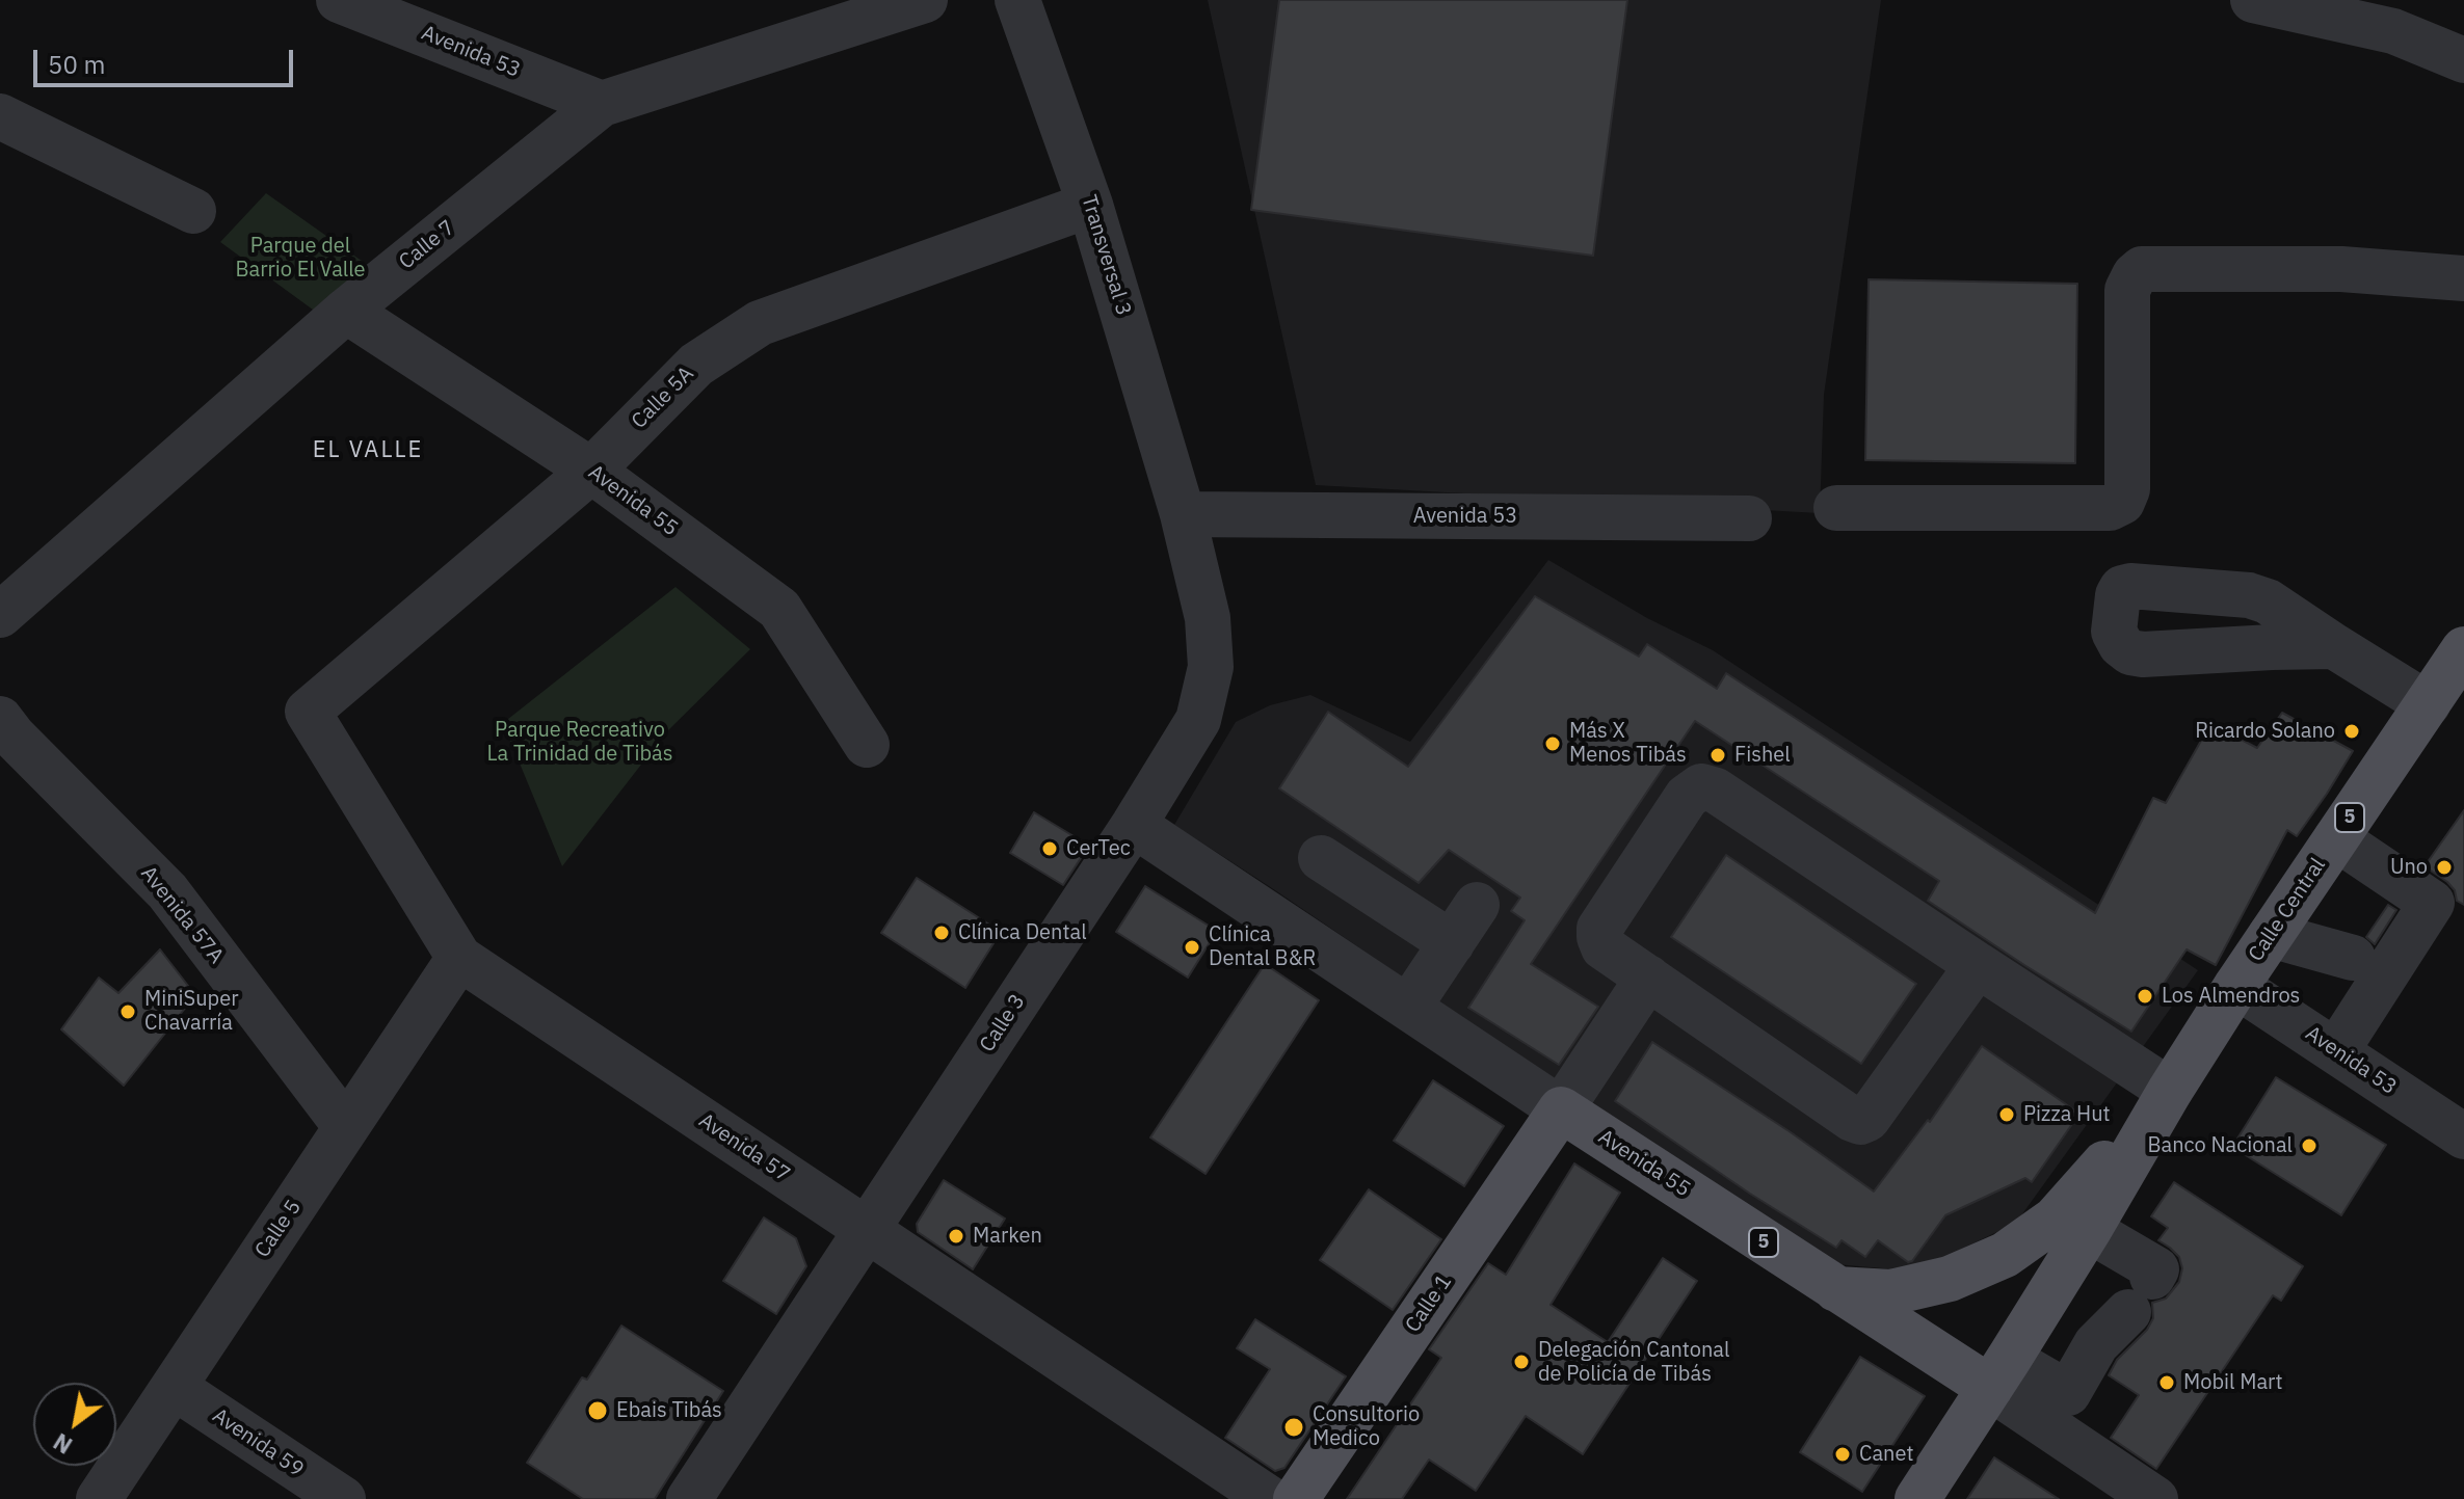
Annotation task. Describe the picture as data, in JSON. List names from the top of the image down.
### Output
{
  "streets": {
    "main road": [
      "Avenida 55",
      "5",
      "Calle Central",
      "Calle 1"
    ],
    "street": [
      "Avenida 53",
      "Calle 7",
      "Transversal 3",
      "Calle 5A",
      "Avenida 57A",
      "Calle 3",
      "Avenida 57",
      "Calle 5",
      "Avenida 59"
    ]
  },
  "crossings": [
    ["Avenida 53", "Calle 7"],
    ["Avenida 53", "Transversal 3"],
    ["Avenida 53", "Calle Central"],
    ["Avenida 53", "Calle 3"],
    ["Calle 7", "Avenida 55"],
    ["Transversal 3", "Calle 5A"],
    ["Transversal 3", "Calle 3"],
    ["Calle 5A", "Avenida 55"],
    ["Calle 5A", "Avenida 57"],
    ["Avenida 55", "Calle Central"],
    ["Avenida 55", "Calle 3"],
    ["Avenida 55", "Calle 1"],
    ["Avenida 57A", "Calle 5"],
    ["Calle 3", "Avenida 57"],
    ["Avenida 57", "Calle 5"],
    ["Calle 5", "Avenida 59"]
  ],
  "districts": ["EL VALLE"],
  "parks": ["Parque del Barrio El Valle", "Parque Recreativo La Trinidad de Tibás"],
  "places": [
    "Ricardo Solano",
    "Más X Menos Tibás",
    "Fishel",
    "CerTec",
    "Uno",
    "Clínica Dental",
    "Clínica Dental B&R",
    "Los Almendros",
    "MiniSuper Chavarría",
    "Pizza Hut",
    "Banco Nacional",
    "Marken",
    "Delegación Cantonal de Policía de Tibás",
    "Mobil Mart",
    "Ebais Tibás",
    "Consultorio Medico",
    "Canet"
  ],
  "scale_bar": "50 m",
  "north": "bottom left"
}
